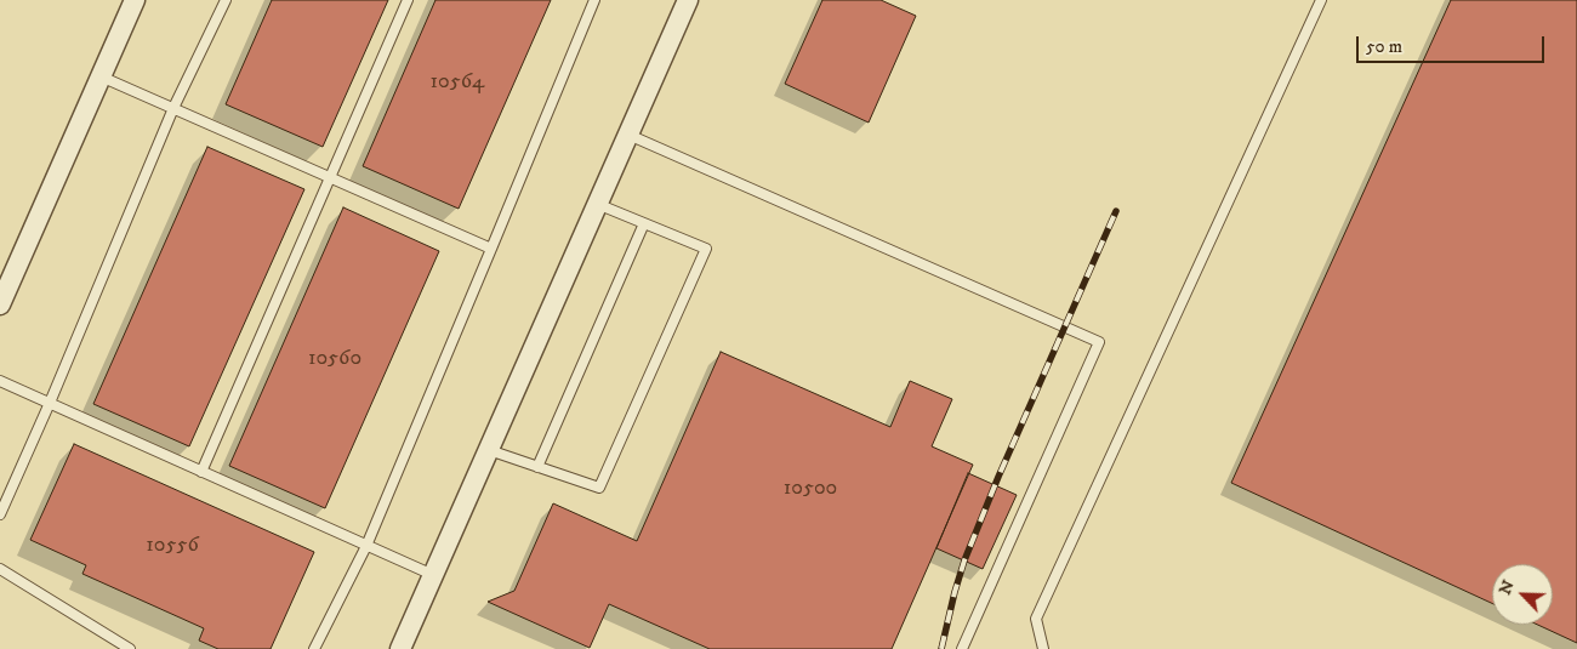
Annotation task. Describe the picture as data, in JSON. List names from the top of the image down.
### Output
{
  "house_numbers": [
    "10564",
    "10560",
    "10500",
    "10556"
  ],
  "scale_bar": "50 m",
  "north": "top left"
}
